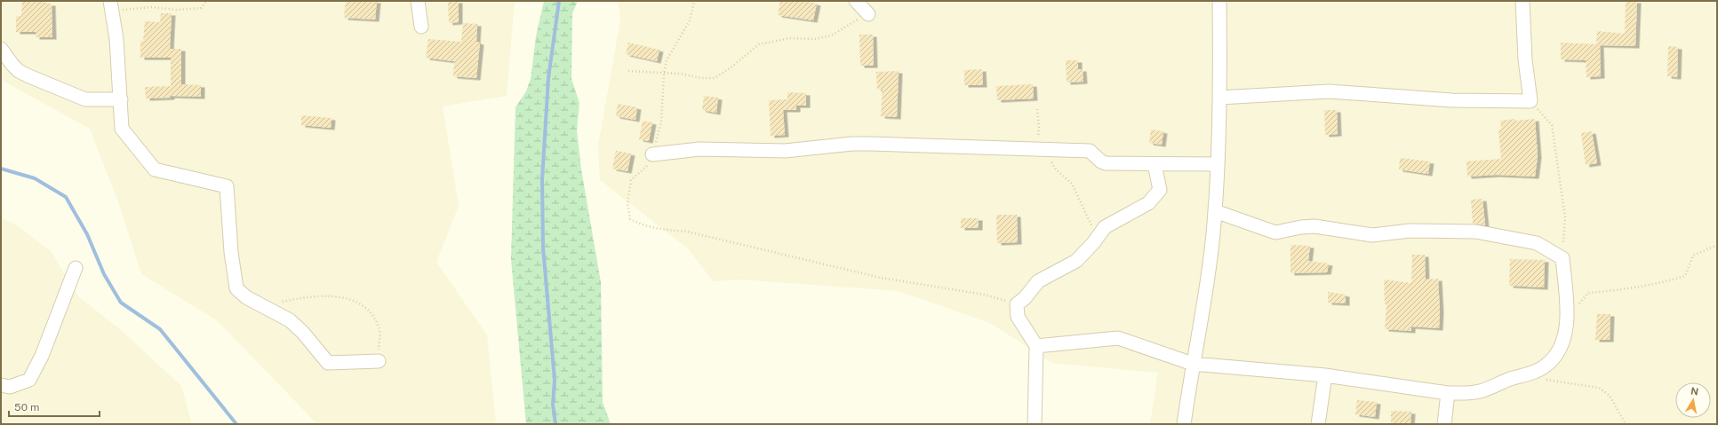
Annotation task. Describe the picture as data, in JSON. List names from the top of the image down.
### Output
{
  "scale_bar": "50 m",
  "north": "top"
}
